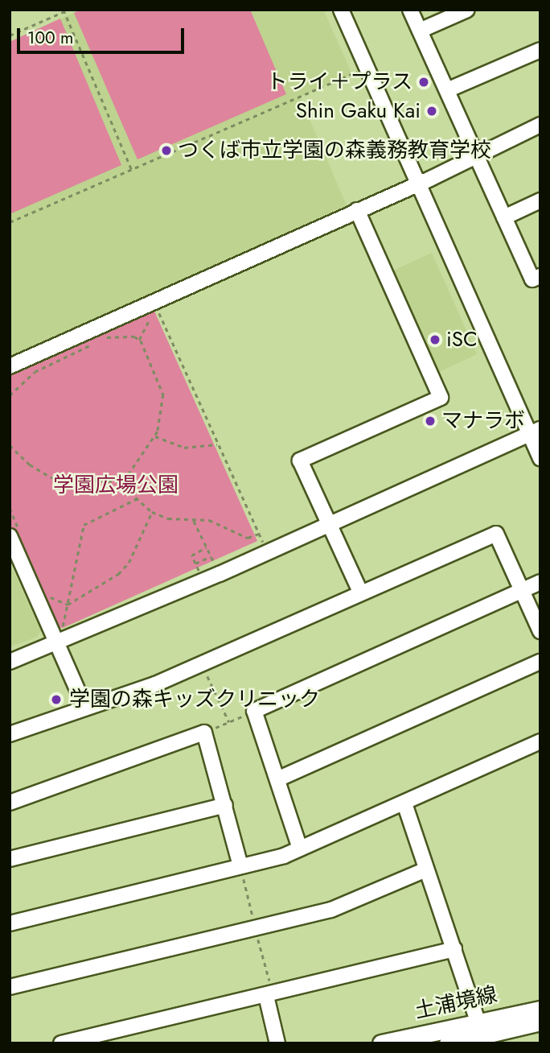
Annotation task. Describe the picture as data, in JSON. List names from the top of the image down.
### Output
{
  "streets": {
    "main road": ["土浦境線"]
  },
  "parks": ["学園広場公園"],
  "places": [
    "トライ＋プラス",
    "Shin Gaku Kai",
    "つくば市立学園の森義務教育学校",
    "iSC",
    "マナラボ",
    "学園の森キッズクリニック"
  ],
  "scale_bar": "100 m"
}
